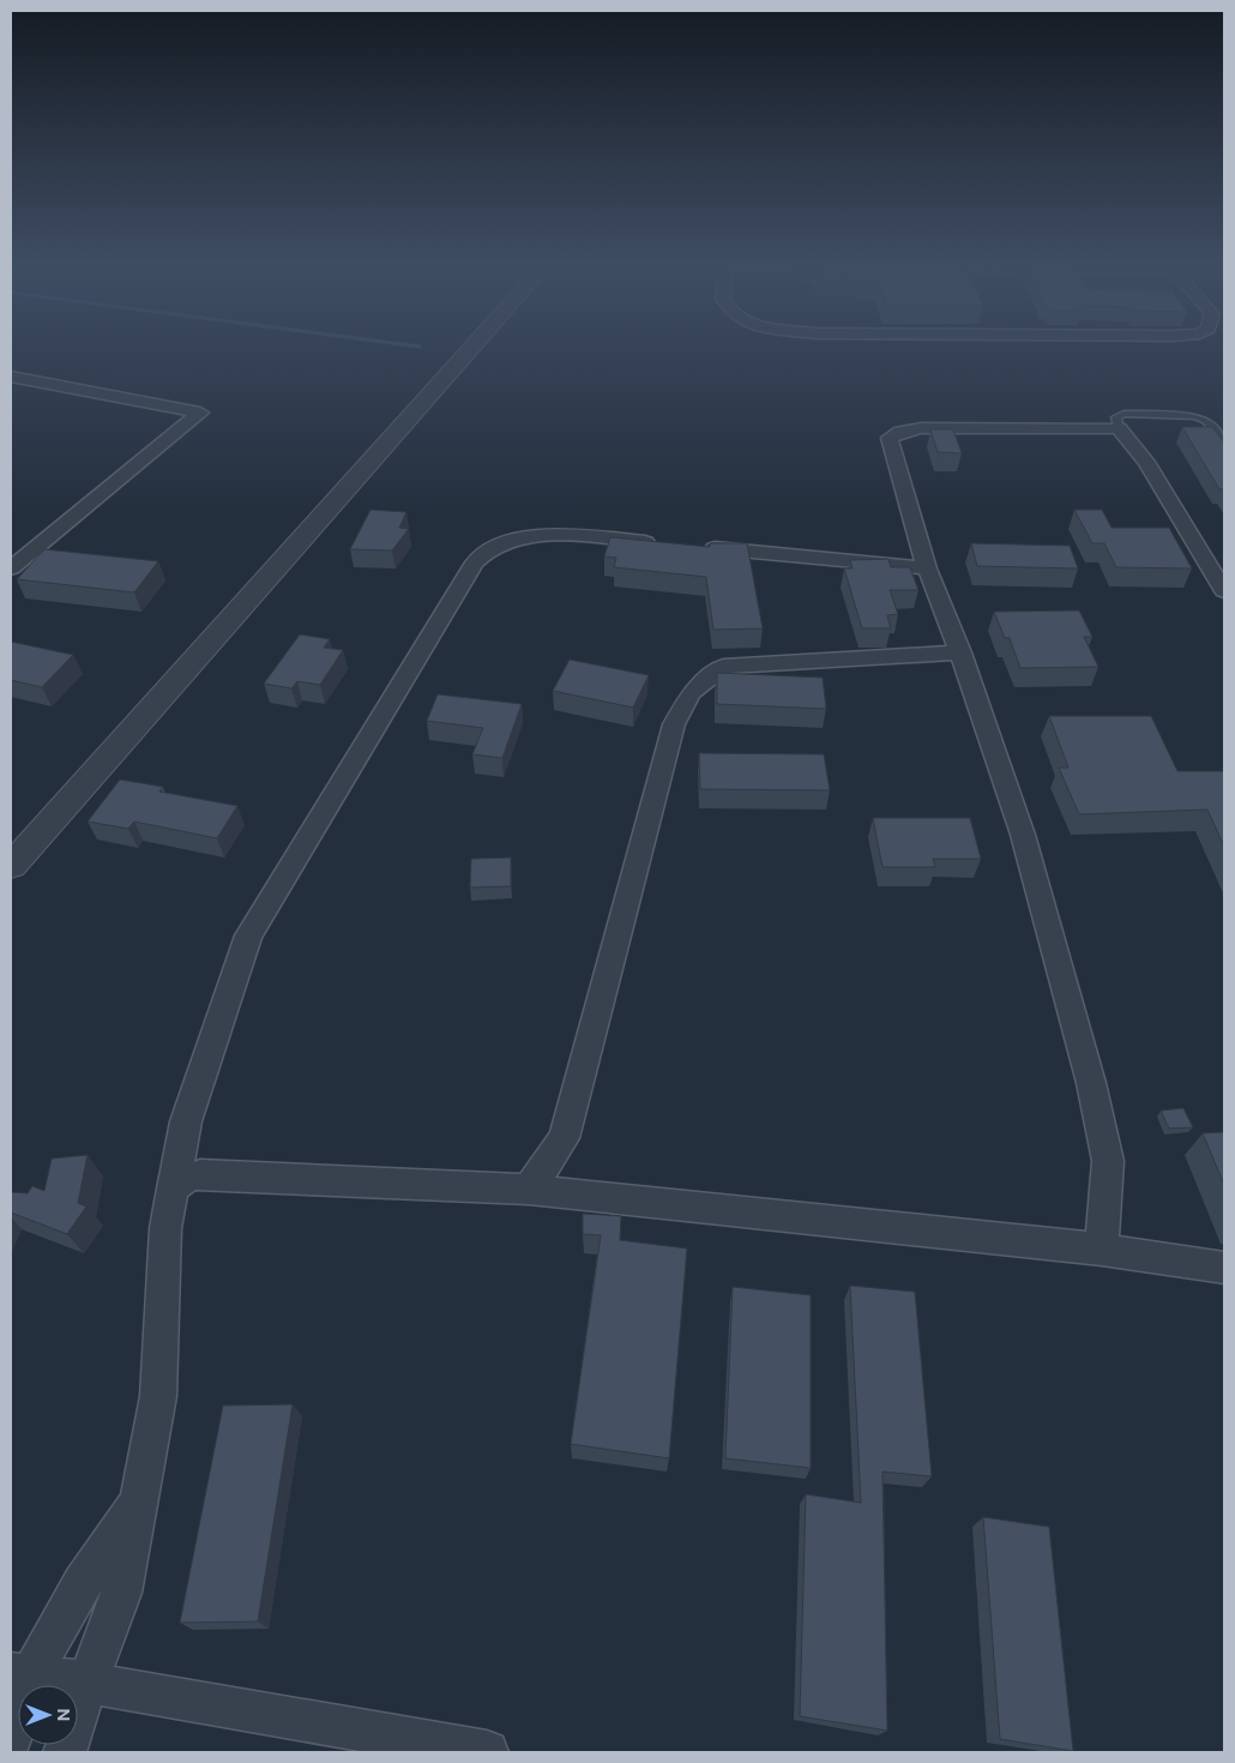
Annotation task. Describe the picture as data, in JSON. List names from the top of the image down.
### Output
{
  "north": "right"
}
